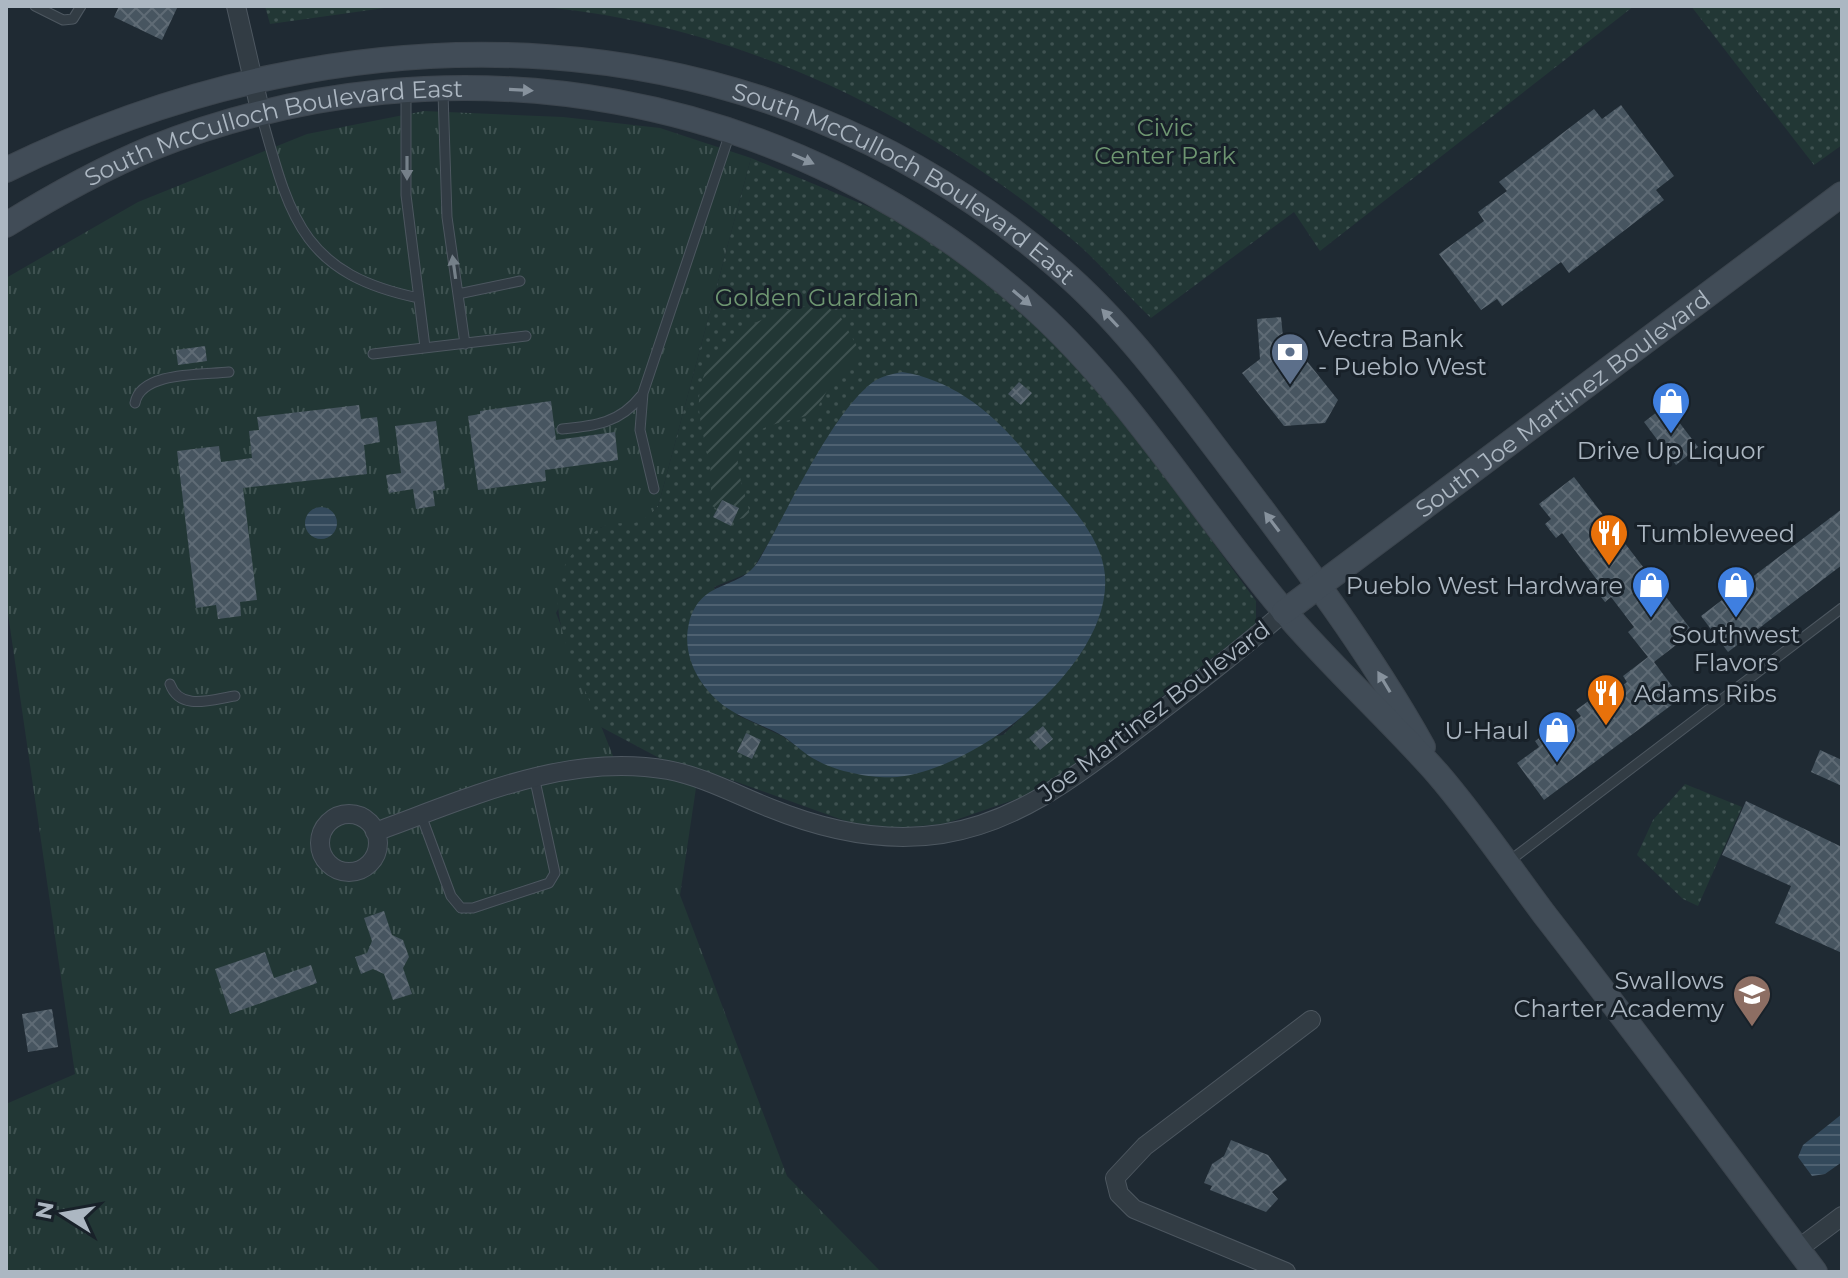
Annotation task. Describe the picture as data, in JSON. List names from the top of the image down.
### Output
{
  "streets": {
    "main road": ["South McCulloch Boulevard East", "South Joe Martinez Boulevard"],
    "street": ["Joe Martinez Boulevard"]
  },
  "crossings": [
    ["South McCulloch Boulevard East", "South Joe Martinez Boulevard"],
    ["South McCulloch Boulevard East", "Joe Martinez Boulevard"],
    ["South Joe Martinez Boulevard", "Joe Martinez Boulevard"]
  ],
  "parks": ["Civic Center Park", "Golden Guardian"],
  "places": {
    "bank": ["Vectra Bank - Pueblo West"],
    "shop": [
      "Drive Up Liquor",
      "Pueblo West Hardware",
      "Southwest Flavors",
      "U-Haul"
    ],
    "restaurant": ["Tumbleweed", "Adams Ribs"],
    "school or university": ["Swallows Charter Academy"]
  },
  "north": "left"
}
